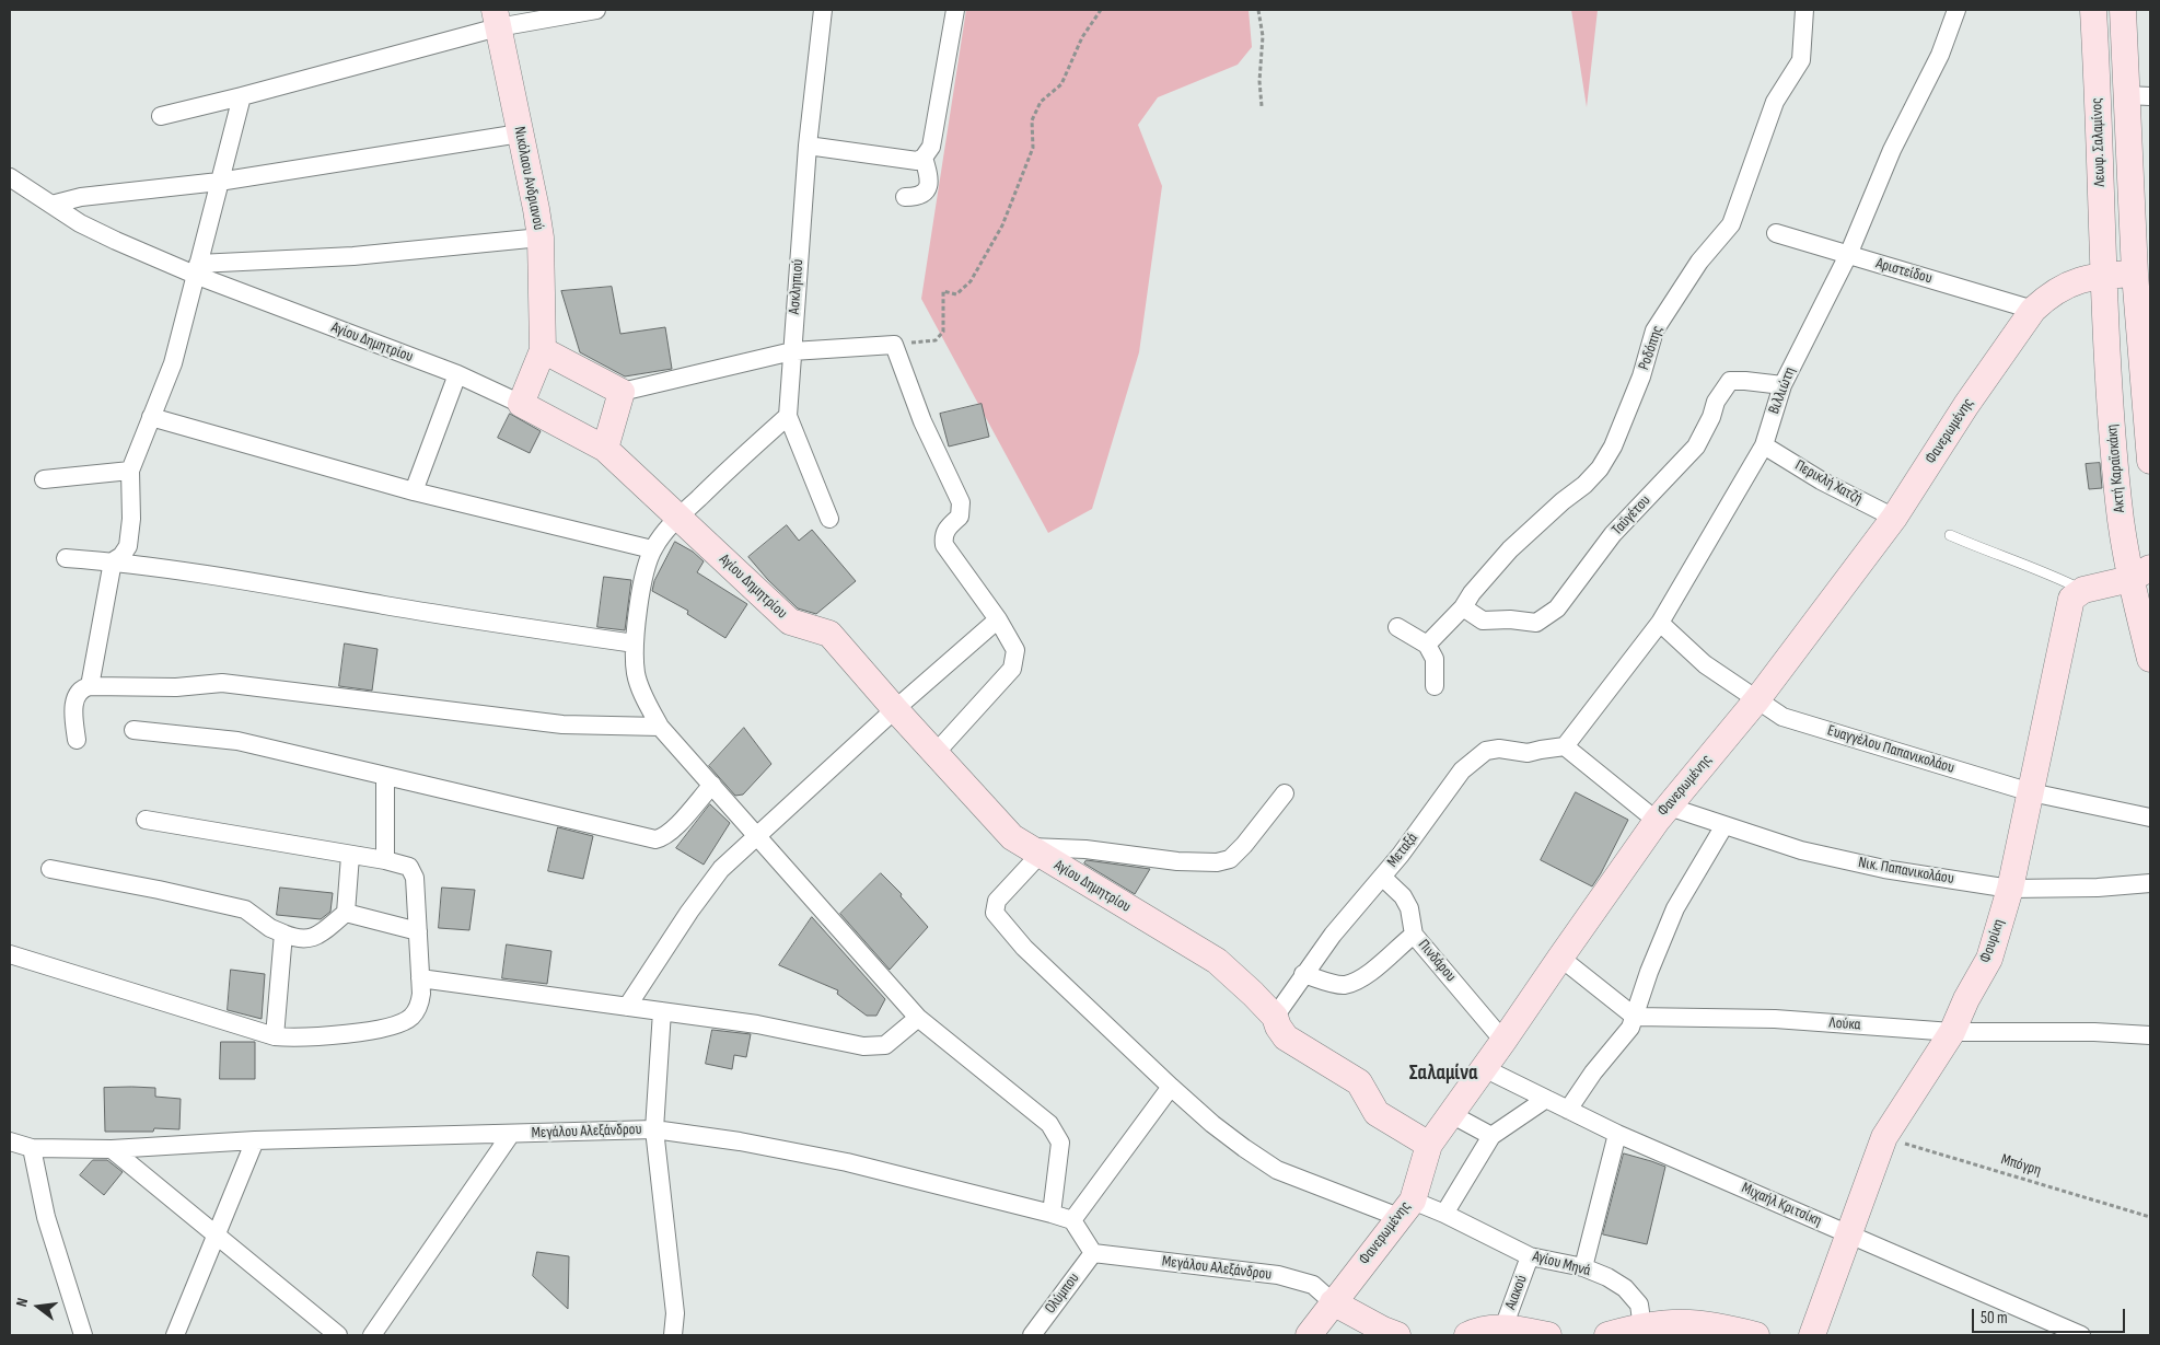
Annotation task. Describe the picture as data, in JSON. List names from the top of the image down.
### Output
{
  "streets": {
    "main road": [
      "Λεωφ. Σαλαμίνος",
      "Νικόλαου Ανδριανού",
      "Αγίου Δημητρίου",
      "Φανερωμένης",
      "Ακτή Καραϊσκάκη",
      "Φουρίκη"
    ],
    "street": [
      "Αριστείδου",
      "Ασκληπιού",
      "Ροδόπης",
      "Βιλλιώτη",
      "Περικλή Χατζή",
      "Ταϋγέτου",
      "Ευαγγέλου Παπανικολάου",
      "Μεταξά",
      "Νικ. Παπανικολάου",
      "Πινδάρου",
      "Λούκα",
      "Μεγάλου Αλεξάνδρου",
      "Μιχαήλ Κριτσίκη",
      "Αγίου Μηνά",
      "Αιακού",
      "Ολύμπου"
    ],
    "path": ["Μπόγρη"]
  },
  "crossings": [
    ["Λεωφ. Σαλαμίνος", "Φανερωμένης"],
    ["Λεωφ. Σαλαμίνος", "Ακτή Καραϊσκάκη"],
    ["Αριστείδου", "Βιλλιώτη"],
    ["Αριστείδου", "Φανερωμένης"],
    ["Αγίου Δημητρίου", "Φανερωμένης"],
    ["Αγίου Δημητρίου", "Μεταξά"],
    ["Αγίου Δημητρίου", "Αγίου Μηνά"],
    ["Ροδόπης", "Ταϋγέτου"],
    ["Βιλλιώτη", "Περικλή Χατζή"],
    ["Βιλλιώτη", "Ταϋγέτου"],
    ["Βιλλιώτη", "Ευαγγέλου Παπανικολάου"],
    ["Βιλλιώτη", "Μεταξά"],
    ["Βιλλιώτη", "Νικ. Παπανικολάου"],
    ["Φανερωμένης", "Ακτή Καραϊσκάκη"],
    ["Φανερωμένης", "Περικλή Χατζή"],
    ["Φανερωμένης", "Ευαγγέλου Παπανικολάου"],
    ["Φανερωμένης", "Νικ. Παπανικολάου"],
    ["Φανερωμένης", "Πινδάρου"],
    ["Φανερωμένης", "Μεγάλου Αλεξάνδρου"],
    ["Φανερωμένης", "Μιχαήλ Κριτσίκη"],
    ["Φανερωμένης", "Αγίου Μηνά"],
    ["Ευαγγέλου Παπανικολάου", "Φουρίκη"],
    ["Μεταξά", "Νικ. Παπανικολάου"],
    ["Μεταξά", "Πινδάρου"],
    ["Νικ. Παπανικολάου", "Φουρίκη"],
    ["Φουρίκη", "Λούκα"],
    ["Φουρίκη", "Μπόγρη"],
    ["Φουρίκη", "Μιχαήλ Κριτσίκη"],
    ["Μεγάλου Αλεξάνδρου", "Ολύμπου"],
    ["Αγίου Μηνά", "Αιακού"]
  ],
  "districts": ["Σαλαμίνα"],
  "scale_bar": "50 m",
  "north": "left"
}
